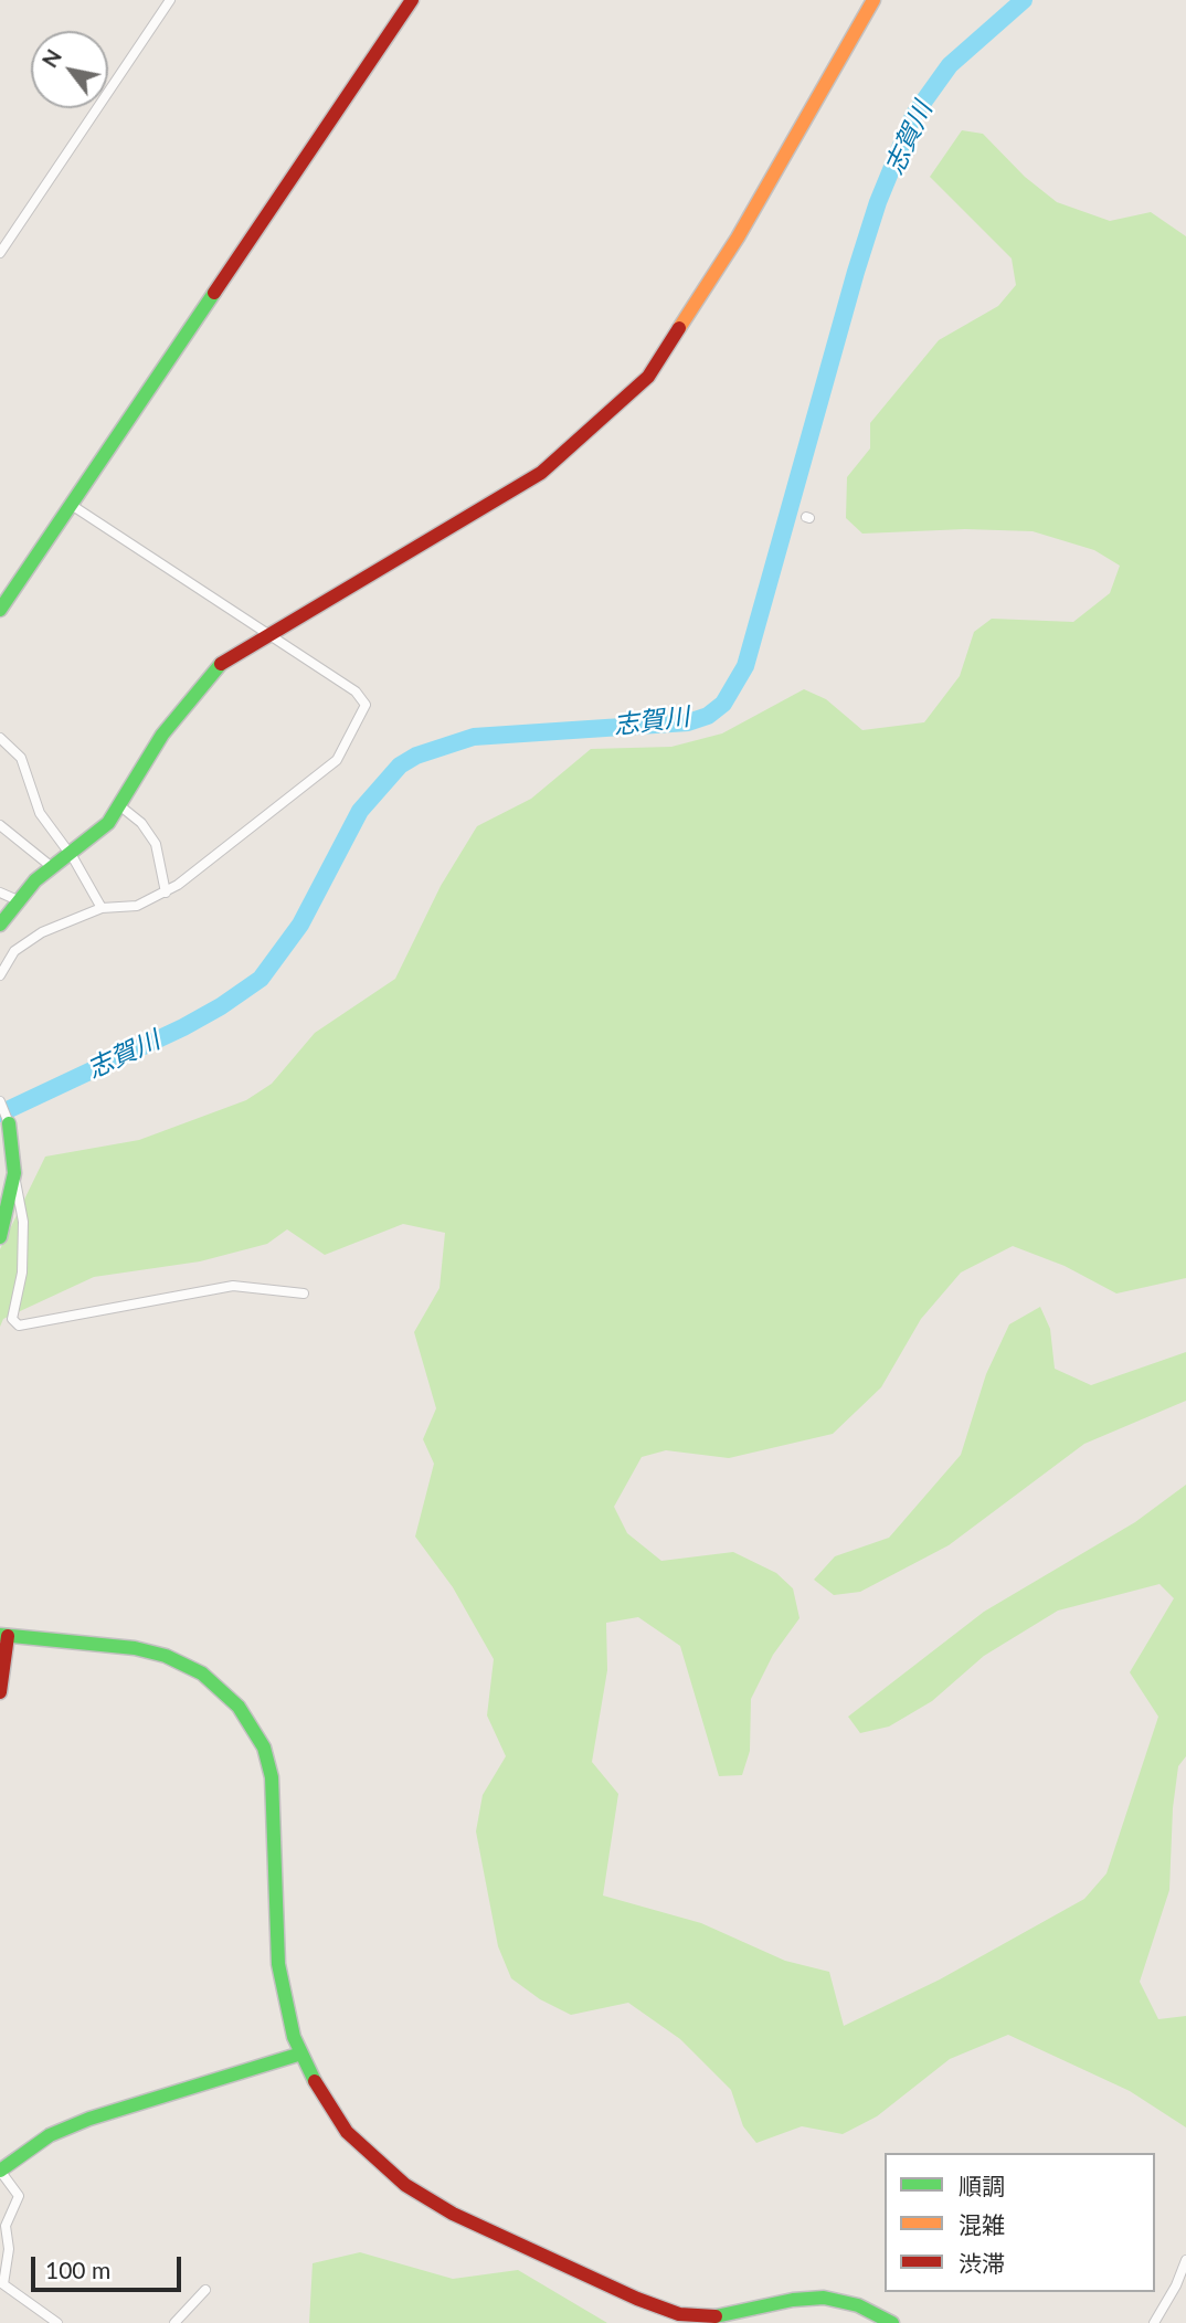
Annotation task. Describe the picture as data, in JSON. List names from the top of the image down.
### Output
{
  "water": ["志賀川"],
  "legend": ["順調", "混雑", "渋滞"],
  "scale_bar": "100 m",
  "north": "top left"
}
